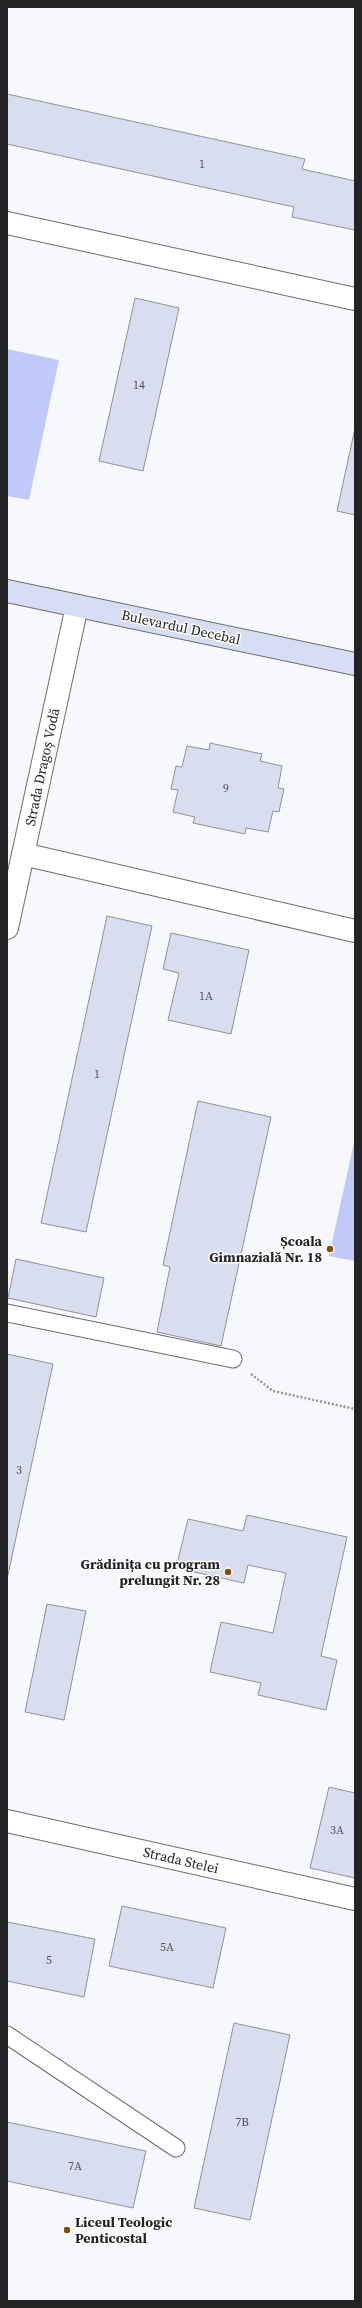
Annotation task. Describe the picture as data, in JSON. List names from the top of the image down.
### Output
{
  "streets": {
    "main road": ["Bulevardul Decebal"],
    "street": ["Strada Dragoș Vodă", "Strada Stelei"]
  },
  "crossings": [
    ["Bulevardul Decebal", "Strada Dragoș Vodă"]
  ],
  "places": ["Școala Gimnazială Nr. 18", "Grădinița cu program prelungit Nr. 28", "Liceul Teologic Penticostal"],
  "house_numbers": [
    "1",
    "14",
    "9",
    "1A",
    "1",
    "3",
    "3A",
    "5A",
    "5",
    "7B",
    "7A"
  ]
}
